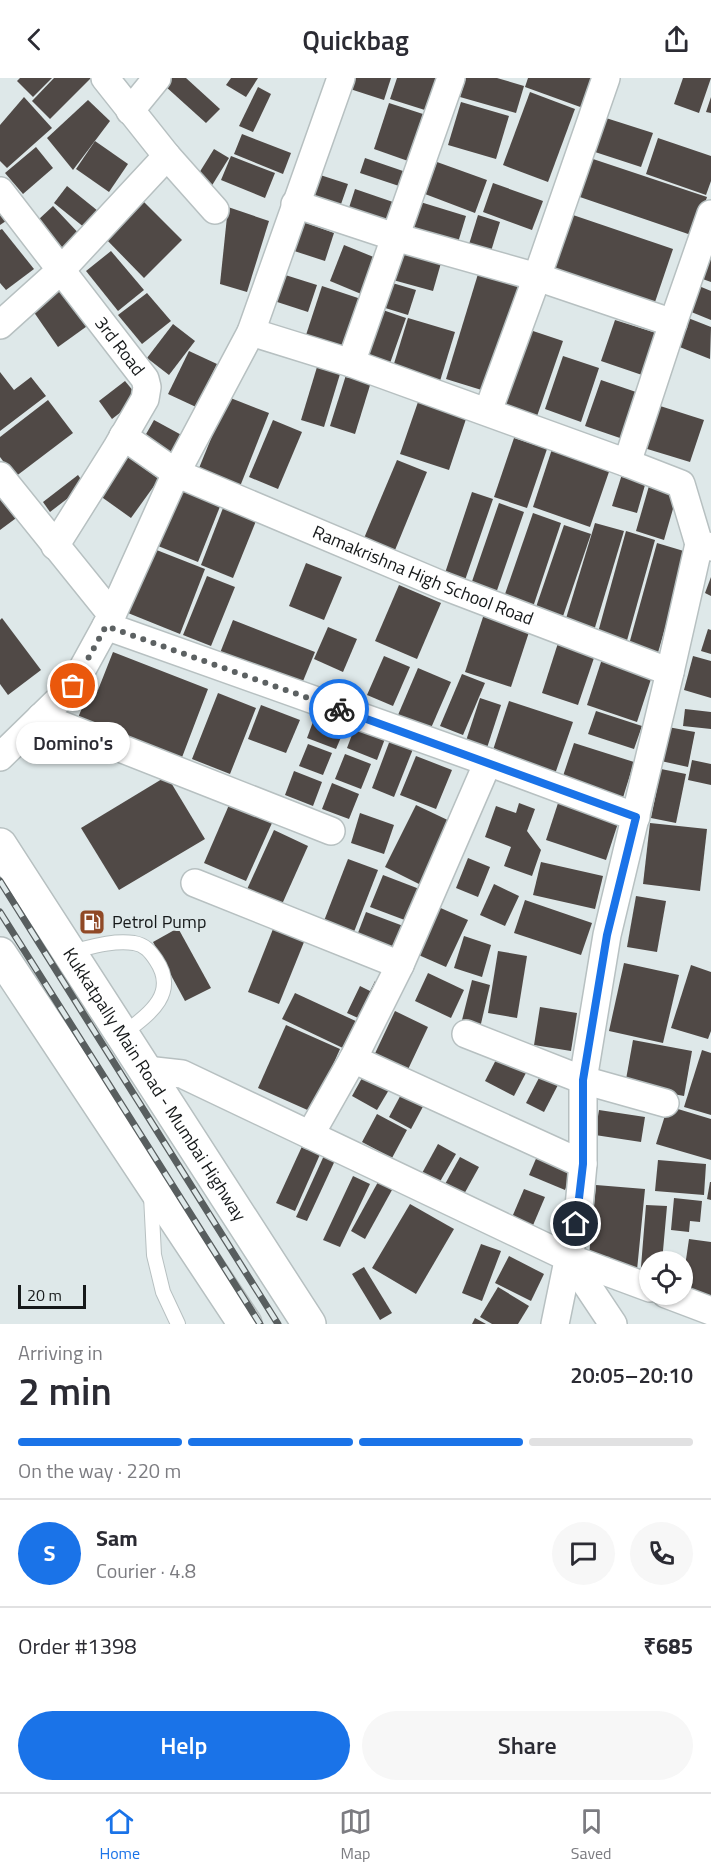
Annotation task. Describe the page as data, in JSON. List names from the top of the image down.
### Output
{
  "streets": {
    "highway": ["Kukkatpally Main Road - Mumbai Highway"],
    "street": ["3rd Road", "Ramakrishna High School Road"]
  },
  "crossings": [
    ["3rd Road", "Ramakrishna High School Road"]
  ],
  "places": {
    "other": ["Domino's"],
    "fuel station": ["Petrol Pump"]
  },
  "scale_bar": "20 m",
  "page": {
    "header": "Quickbag",
    "bubble": "Domino's",
    "scale": "20 m",
    "heading": ["2 min", "Arriving in", "20:05–20:10"],
    "panel": [
      "Sam",
      "Courier · 4.8",
      "Order #1398",
      "₹685"
    ],
    "bar": "On the way · 220 m",
    "round": "S",
    "buttons": ["Help", "Share"],
    "tabs": ["Home", "Map", "Saved"]
  }
}
